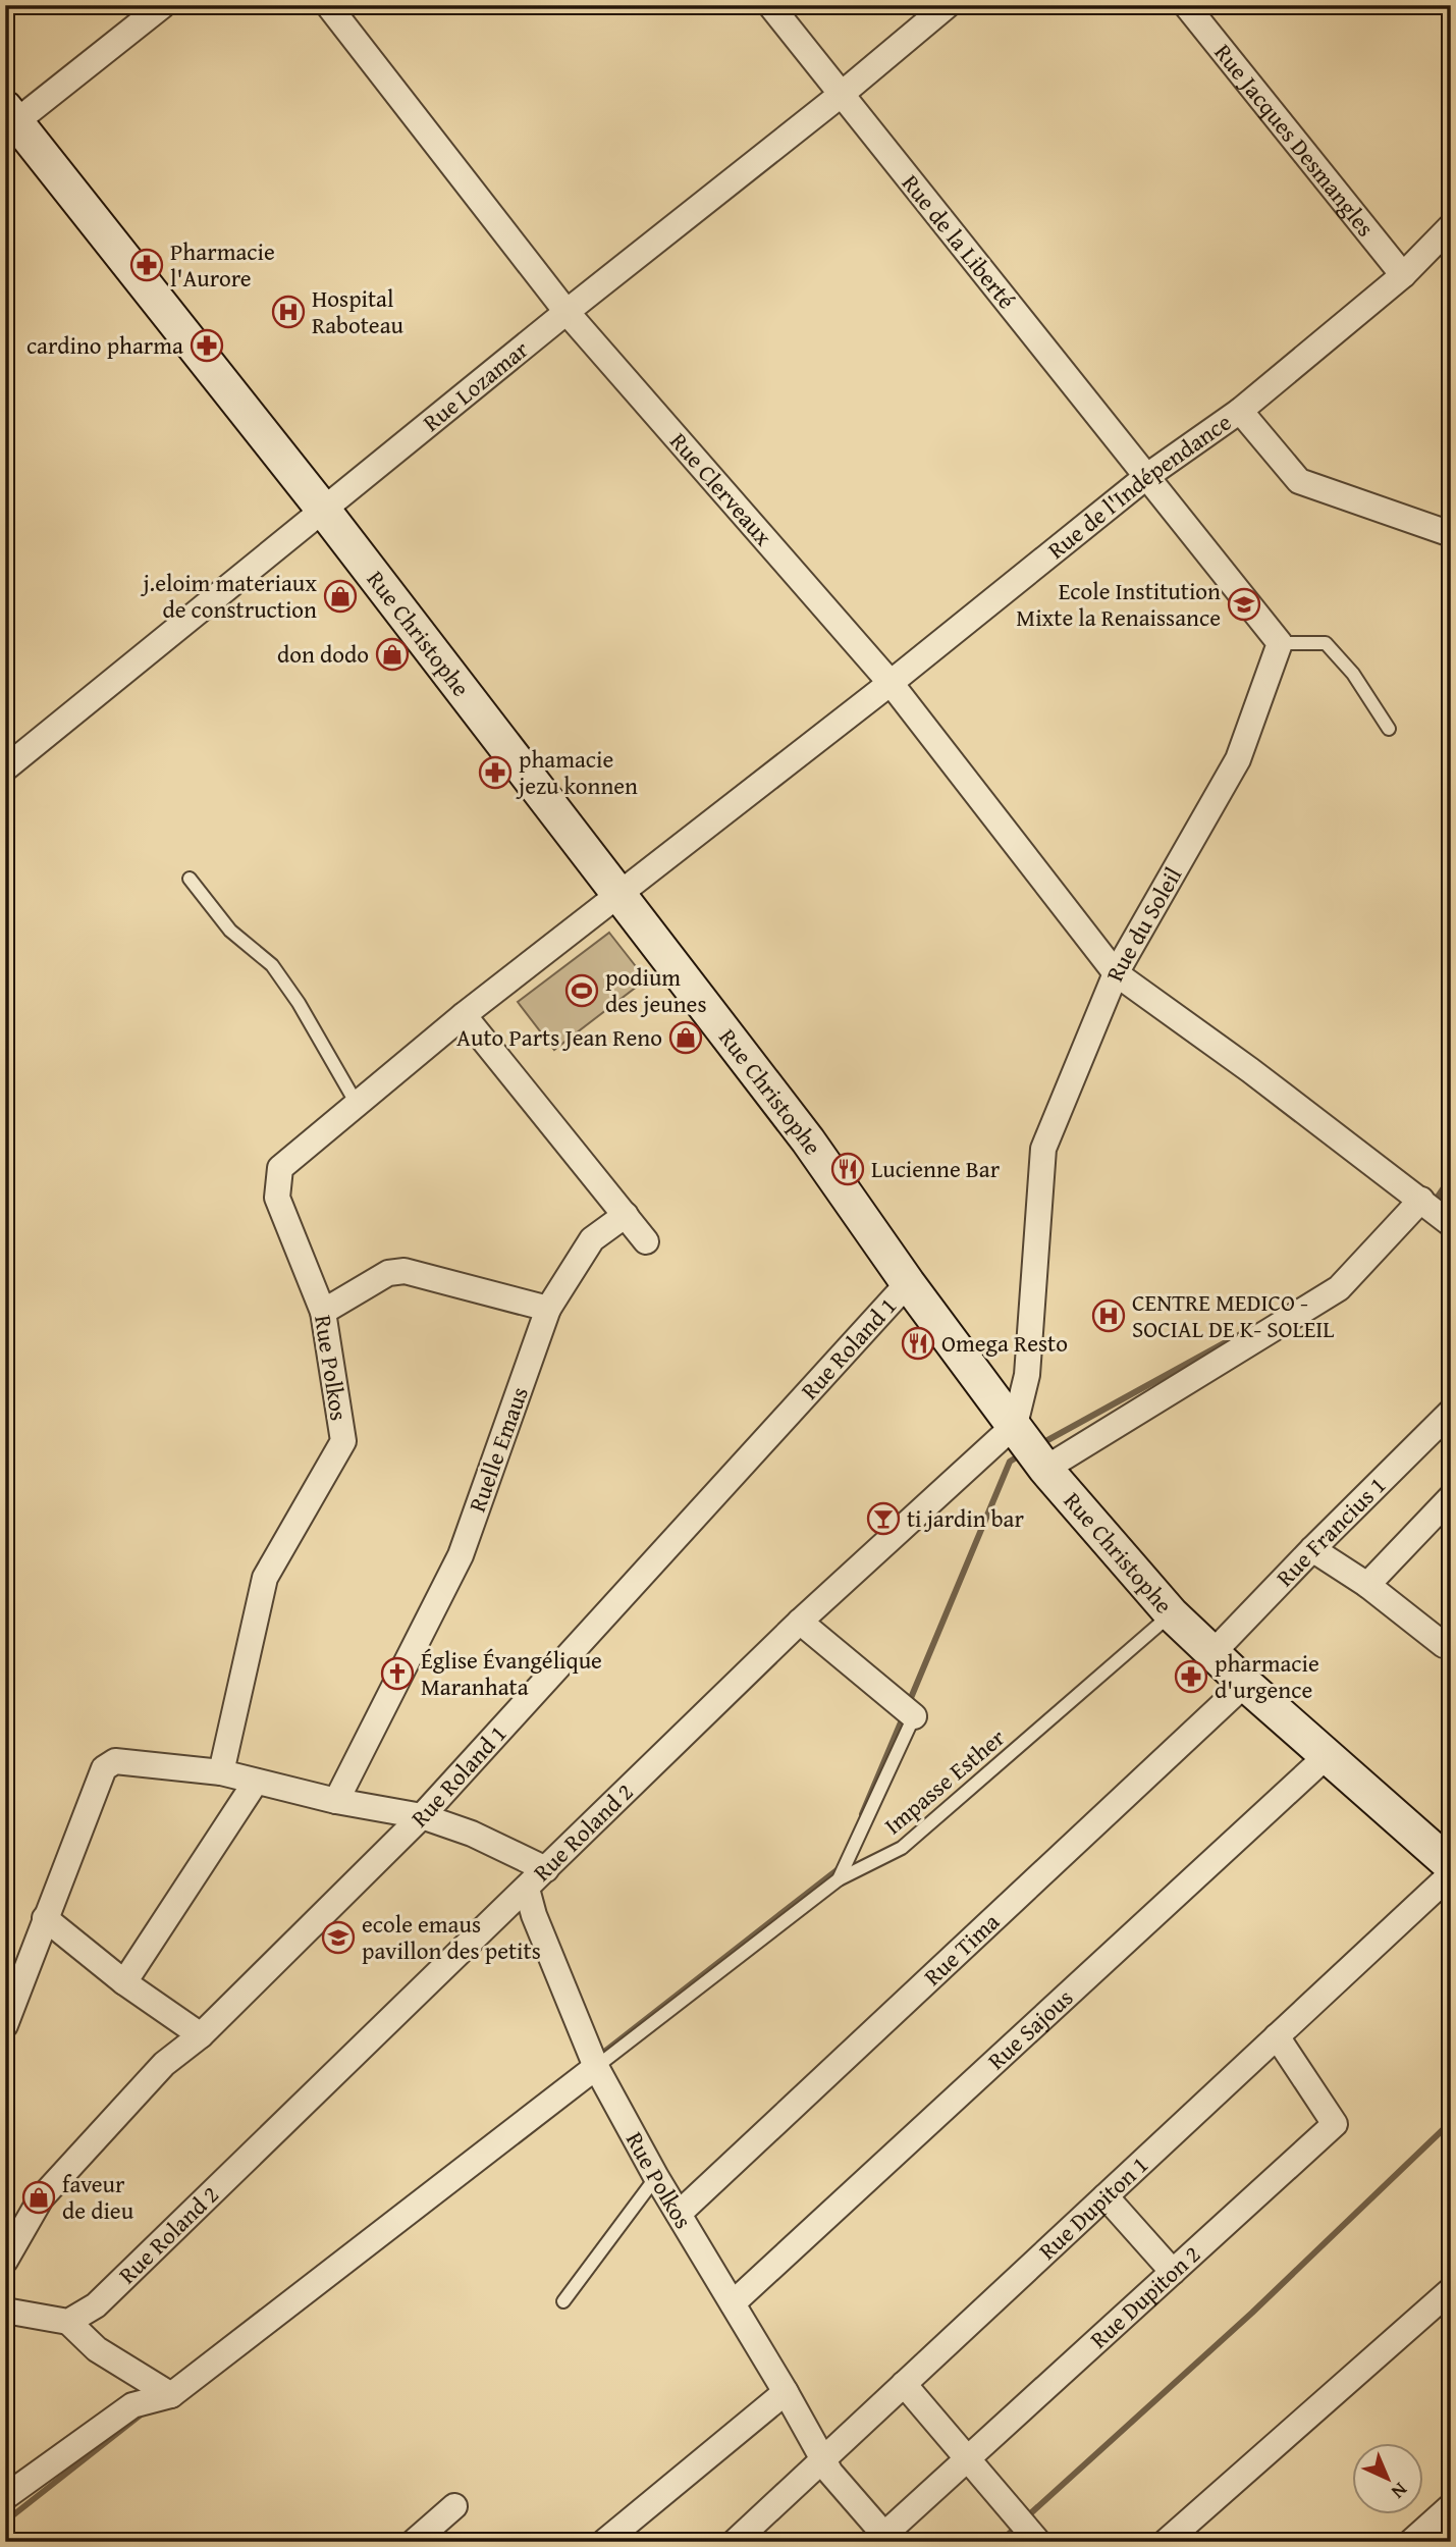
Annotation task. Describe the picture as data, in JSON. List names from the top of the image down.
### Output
{
  "streets": {
    "street": [
      "Rue Jacques Desmangles",
      "Rue de la Liberté",
      "Rue Lozamar",
      "Rue de l'Indépendance",
      "Rue Clerveaux",
      "Rue Christophe",
      "Rue du Soleil",
      "Rue Roland 1",
      "Rue Polkos",
      "Ruelle Emaus",
      "Rue Francius 1",
      "Rue Roland 2",
      "Rue Tima",
      "Rue Sajous",
      "Rue Dupiton 1",
      "Rue Dupiton 2"
    ],
    "lane": ["Impasse Esther"]
  },
  "crossings": [
    ["Rue Jacques Desmangles", "Rue de l'Indépendance"],
    ["Rue de la Liberté", "Rue Lozamar"],
    ["Rue de la Liberté", "Rue de l'Indépendance"],
    ["Rue Lozamar", "Rue Clerveaux"],
    ["Rue Lozamar", "Rue Christophe"],
    ["Rue de l'Indépendance", "Rue Clerveaux"],
    ["Rue de l'Indépendance", "Rue Christophe"],
    ["Rue de l'Indépendance", "Rue Polkos"],
    ["Rue Clerveaux", "Rue du Soleil"],
    ["Rue Christophe", "Rue du Soleil"],
    ["Rue Christophe", "Rue Roland 1"],
    ["Rue Christophe", "Rue Polkos"],
    ["Rue Christophe", "Rue Francius 1"],
    ["Rue Christophe", "Impasse Esther"],
    ["Rue Christophe", "Rue Roland 2"],
    ["Rue Christophe", "Rue Tima"],
    ["Rue Christophe", "Rue Sajous"],
    ["Rue du Soleil", "Rue Roland 2"],
    ["Rue Polkos", "Impasse Esther"],
    ["Rue Polkos", "Rue Roland 2"],
    ["Rue Polkos", "Rue Tima"],
    ["Rue Polkos", "Rue Sajous"],
    ["Rue Polkos", "Rue Dupiton 1"],
    ["Rue Polkos", "Rue Dupiton 2"],
    ["Rue Dupiton 1", "Rue Dupiton 2"]
  ],
  "places": {
    "pharmacy": [
      "Pharmacie l'Aurore",
      "cardino pharma",
      "phamacie jezu konnen",
      "pharmacie d'urgence"
    ],
    "hospital": ["Hospital Raboteau", "CENTRE MEDICO - SOCIAL DE K- SOLEIL"],
    "shop": [
      "j.eloim materiaux de construction",
      "don dodo",
      "Auto Parts Jean Reno",
      "faveur de dieu"
    ],
    "school or university": ["Ecole Institution Mixte la Renaissance", "ecole emaus pavillon des petits"],
    "sports": ["podium des jeunes"],
    "restaurant": ["Lucienne Bar", "Omega Resto"],
    "bar": ["ti jardin bar"],
    "church": ["Église Évangélique Maranhata"]
  },
  "north": "bottom right"
}
